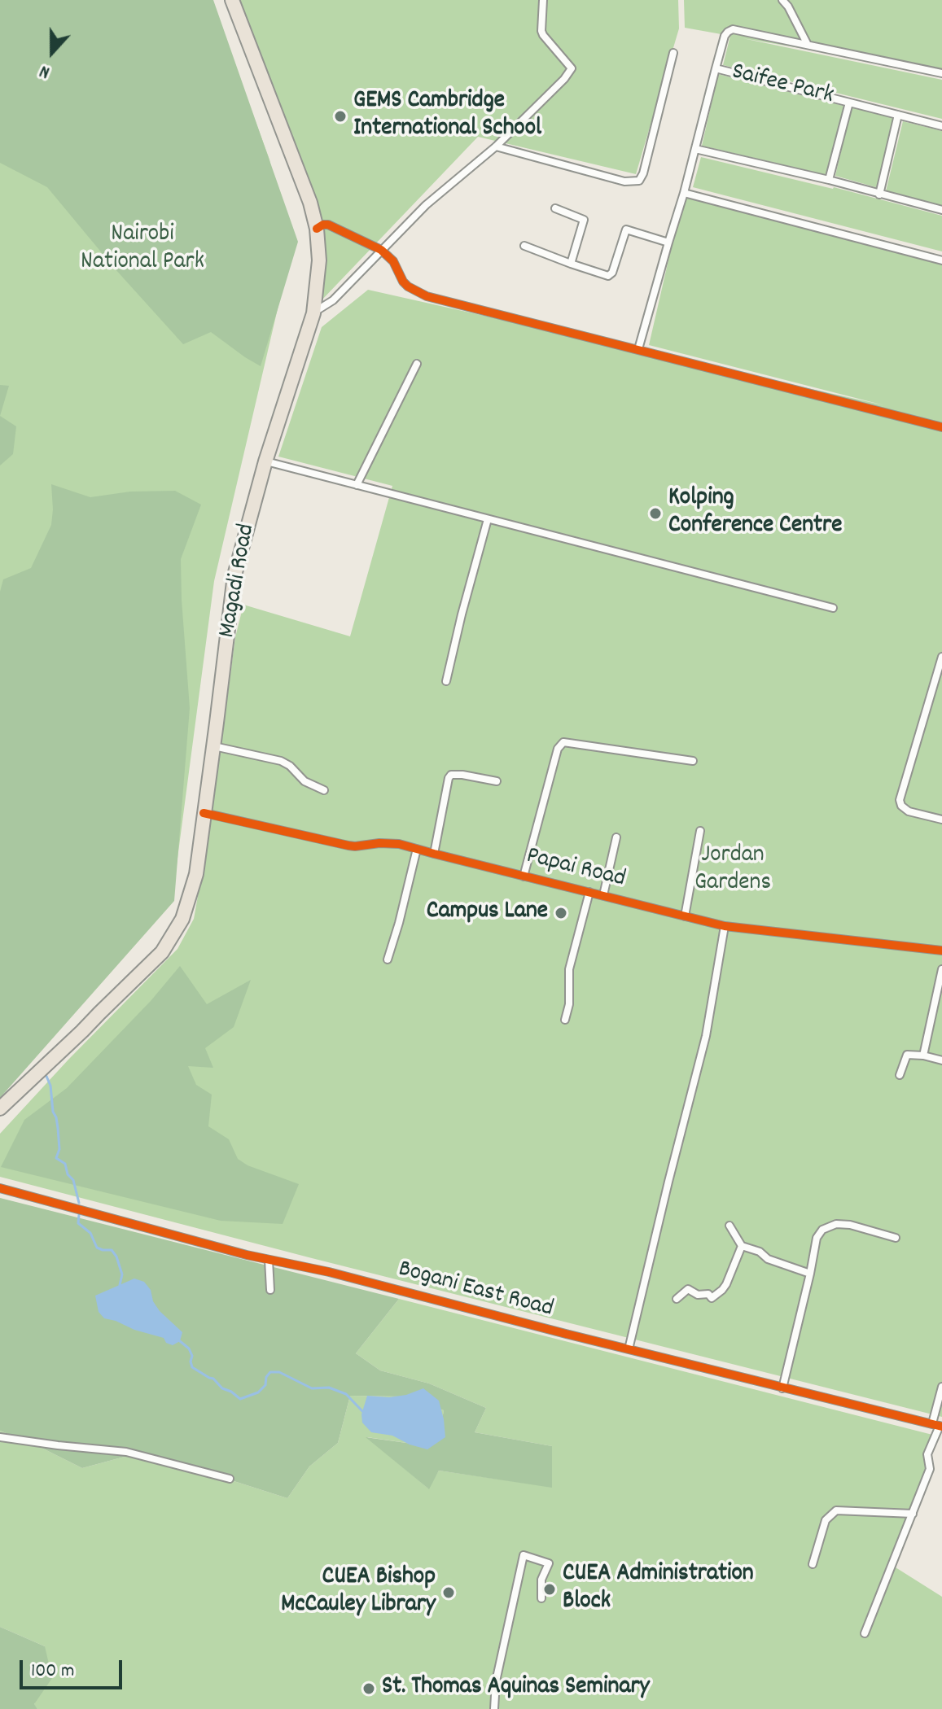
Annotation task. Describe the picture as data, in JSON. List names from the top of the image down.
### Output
{
  "streets": {
    "highway": ["Magadi Road"],
    "street": ["Saifee Park", "Papai Road", "Bogani East Road"]
  },
  "crossings": [
    ["Magadi Road", "Papai Road"]
  ],
  "parks": ["Nairobi National Park", "Jordan Gardens"],
  "places": [
    "GEMS Cambridge International School",
    "Kolping Conference Centre",
    "Campus Lane",
    "CUEA Administration Block",
    "CUEA Bishop McCauley Library",
    "St. Thomas Aquinas Seminary"
  ],
  "scale_bar": "100 m",
  "north": "bottom"
}
